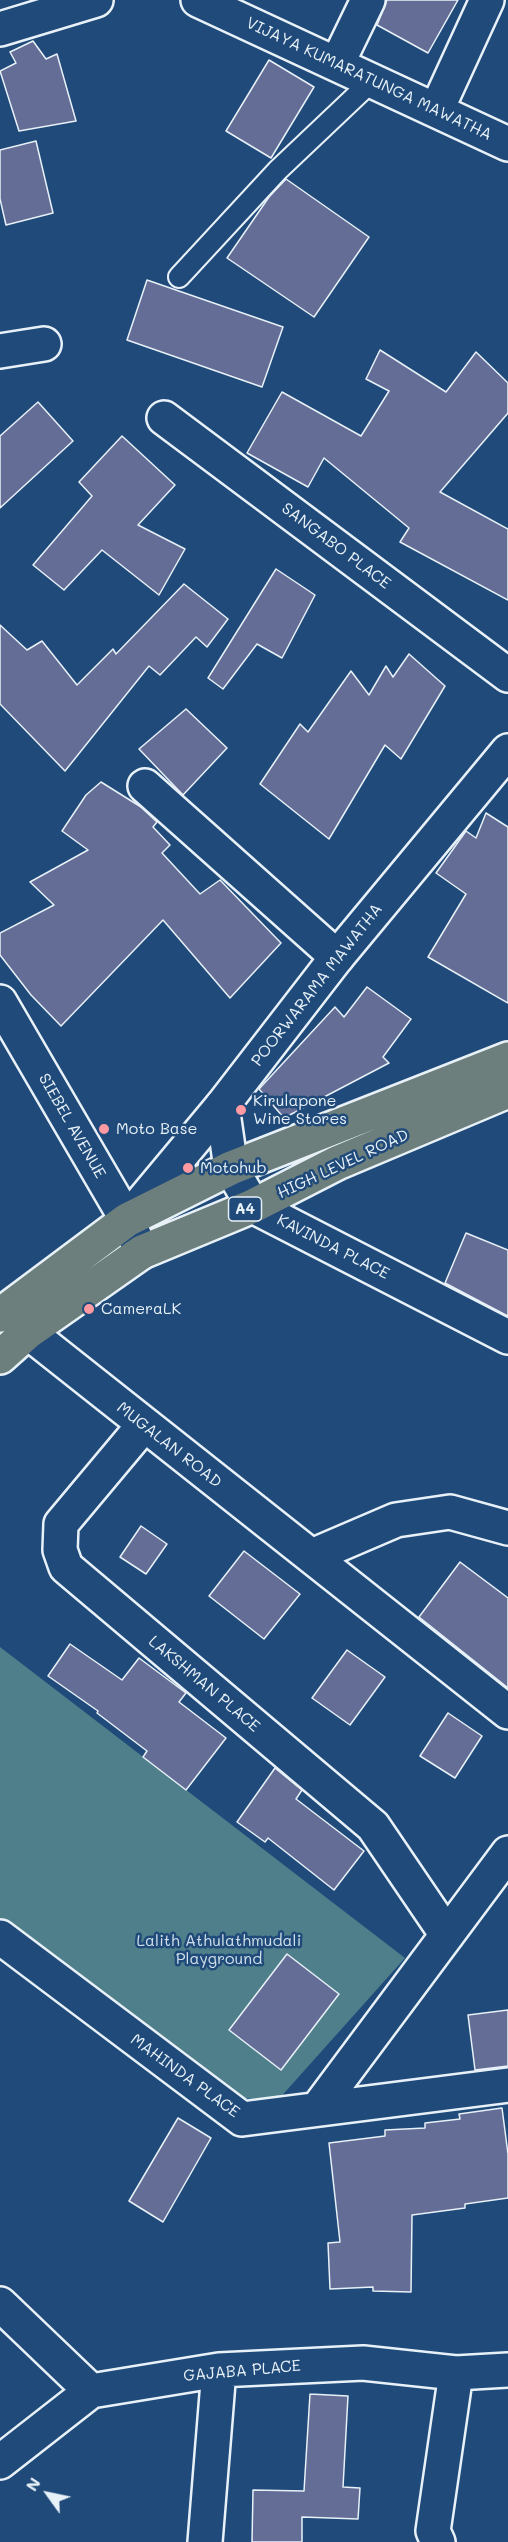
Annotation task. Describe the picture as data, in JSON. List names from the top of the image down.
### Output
{
  "streets": {
    "highway": ["HIGH LEVEL ROAD", "A4"],
    "street": [
      "VIJAYA KUMARATUNGA MAWATHA",
      "SANGABO PLACE",
      "POORWARAMA MAWATHA",
      "SIEBEL AVENUE",
      "KAVINDA PLACE",
      "MUGALAN ROAD",
      "LAKSHMAN PLACE",
      "MAHINDA PLACE",
      "GAJABA PLACE"
    ]
  },
  "crossings": [
    ["POORWARAMA MAWATHA", "SIEBEL AVENUE"],
    ["POORWARAMA MAWATHA", "HIGH LEVEL ROAD"],
    ["SIEBEL AVENUE", "HIGH LEVEL ROAD"],
    ["HIGH LEVEL ROAD", "KAVINDA PLACE"],
    ["HIGH LEVEL ROAD", "MUGALAN ROAD"],
    ["MUGALAN ROAD", "LAKSHMAN PLACE"]
  ],
  "parks": ["Lalith Athulathmudali Playground"],
  "places": [
    "Kirulapone Wine Stores",
    "Moto Base",
    "Motohub",
    "CameraLK"
  ],
  "north": "top left"
}
